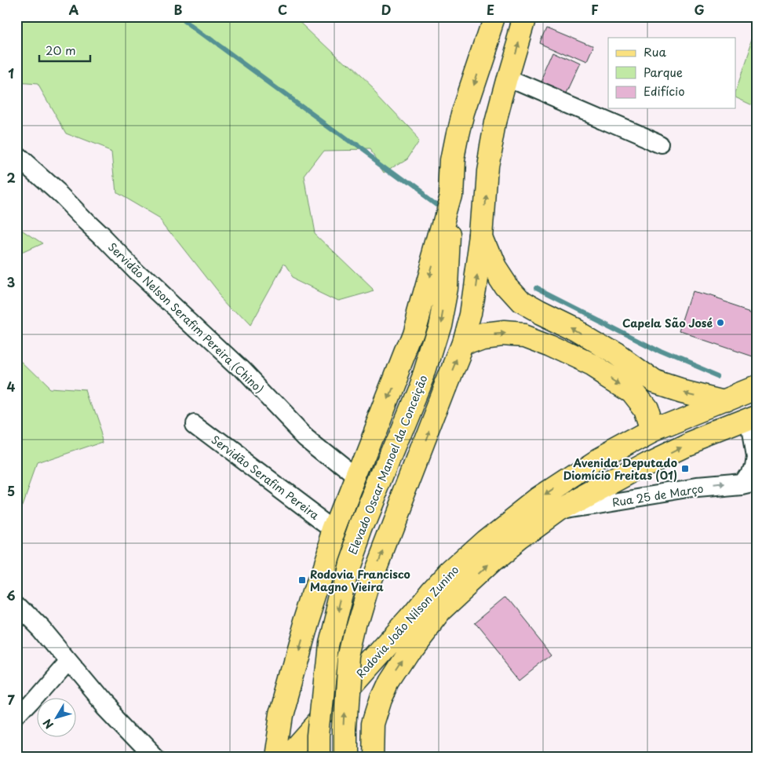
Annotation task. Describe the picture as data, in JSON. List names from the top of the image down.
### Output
{
  "streets": {
    "main road": ["Elevado Oscar Manoel da Conceição", "Rodovia João Nilson Zunino"],
    "street": ["Servidão Nelson Serafim Pereira (Chino)", "Servidão Serafim Pereira", "Rua 25 de Março"]
  },
  "crossings": [
    ["Rua 25 de Março", "Rodovia João Nilson Zunino"]
  ],
  "one_way": ["Rua 25 de Março"],
  "places": {
    "other": ["Capela São José"],
    "transit": ["Avenida Deputado Diomício Freitas (01)", "Rodovia Francisco Magno Vieira"]
  },
  "legend": ["Rua", "Parque", "Edifício"],
  "scale_bar": "20 m",
  "north": "bottom left",
  "grid": {
    "columns": [
      "A",
      "B",
      "C",
      "D",
      "E",
      "F",
      "G"
    ],
    "rows": [
      "1",
      "2",
      "3",
      "4",
      "5",
      "6",
      "7"
    ]
  }
}
